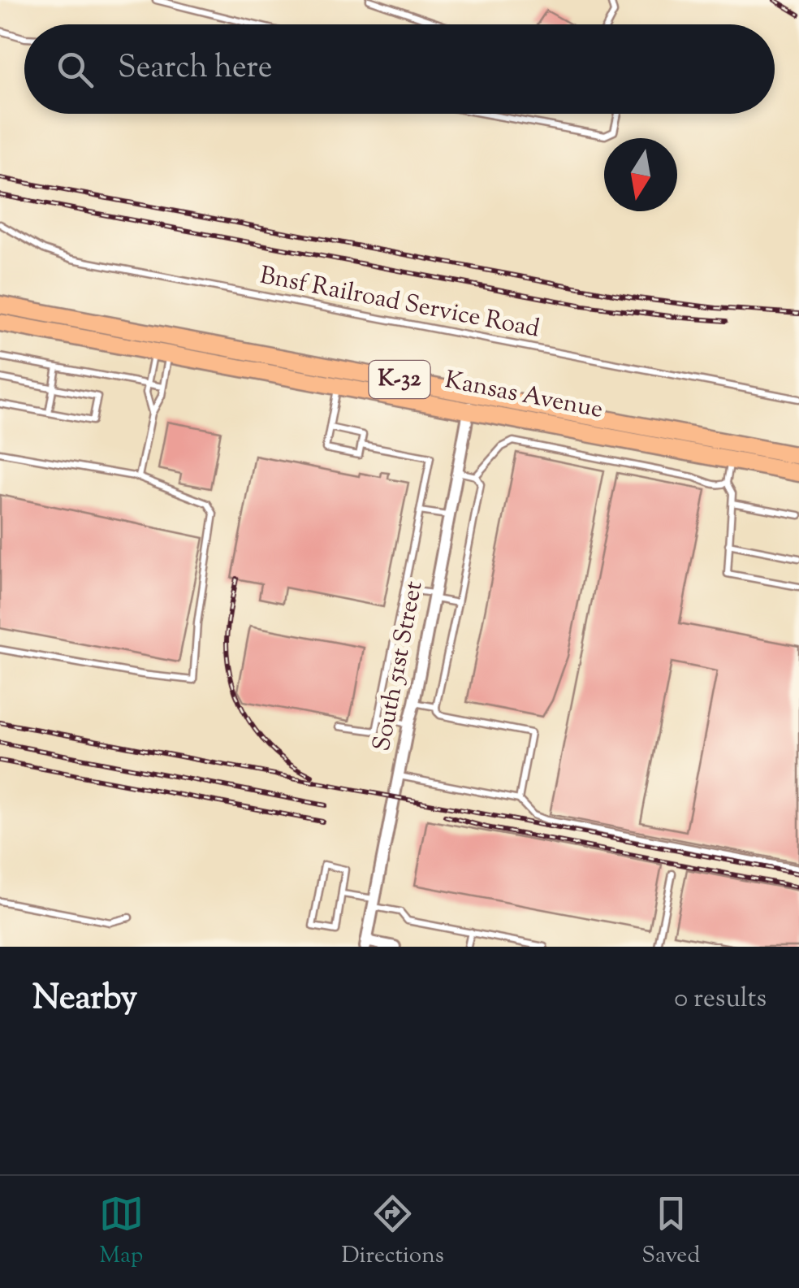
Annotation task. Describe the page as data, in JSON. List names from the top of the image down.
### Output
{
  "streets": {
    "main road": ["K-32", "Kansas Avenue"],
    "street": ["South 51st Street"],
    "lane": ["Bnsf Railroad Service Road"]
  },
  "crossings": [
    ["Kansas Avenue", "South 51st Street"]
  ],
  "north": "bottom",
  "page": {
    "search": "Search here",
    "heading": ["Nearby", "0 results"],
    "nav": ["Map", "Directions", "Saved"]
  }
}
